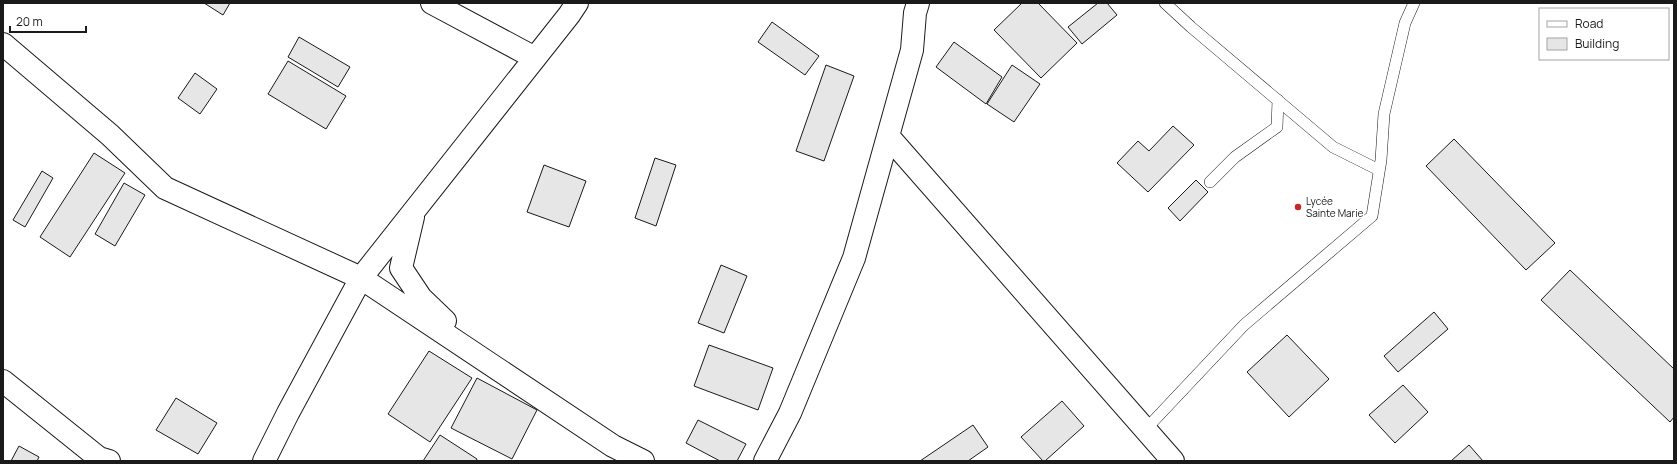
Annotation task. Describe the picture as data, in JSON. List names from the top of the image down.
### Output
{
  "places": ["Lycée Sainte Marie"],
  "legend": ["Road", "Building"],
  "scale_bar": "20 m"
}
